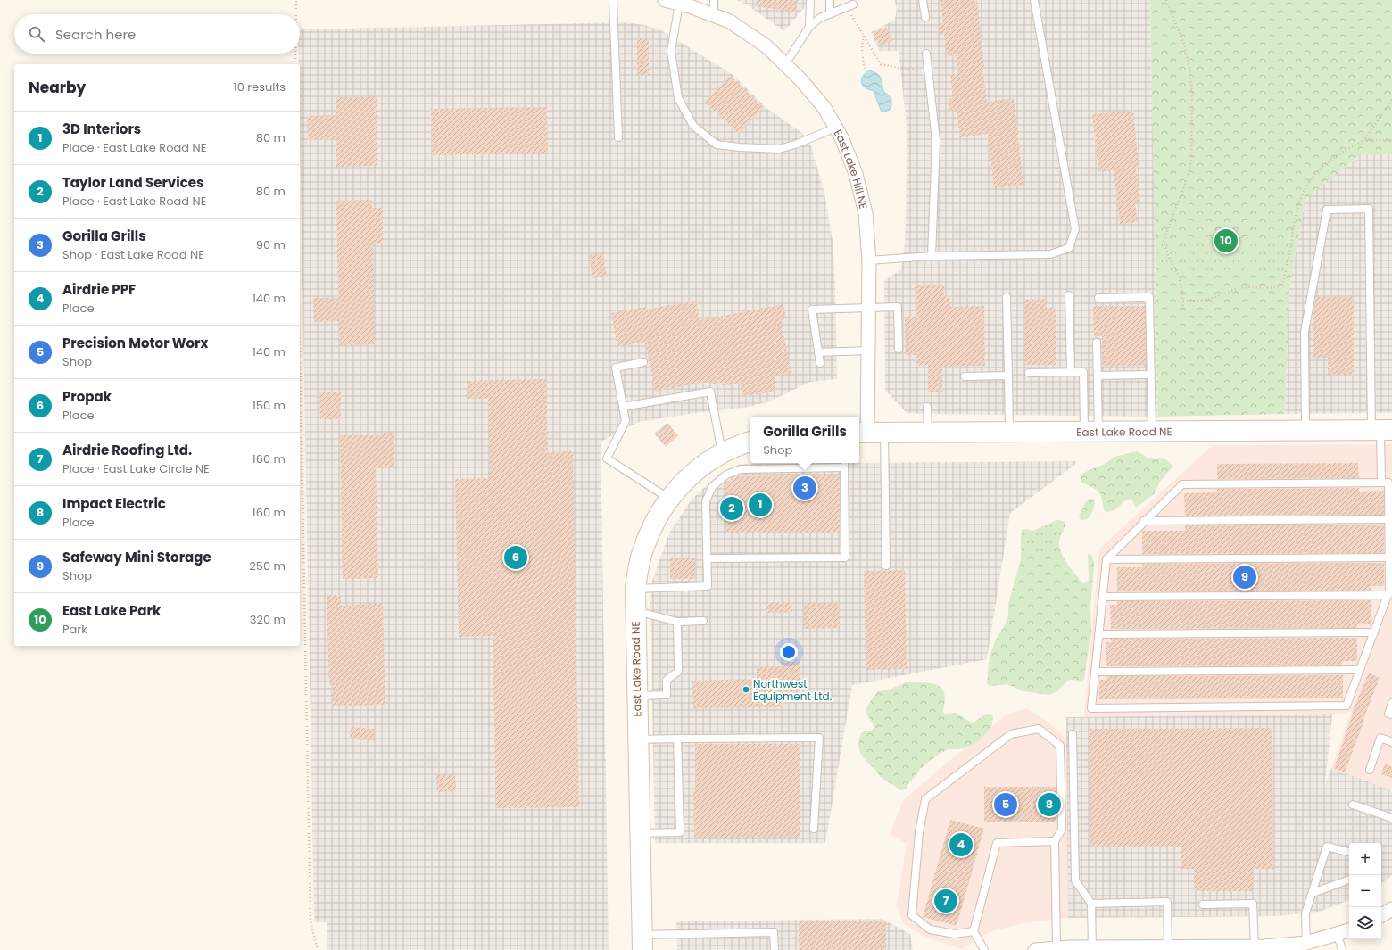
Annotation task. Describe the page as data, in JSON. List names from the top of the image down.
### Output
{
  "streets": {
    "street": ["East Lake Hill NE", "East Lake Road NE"]
  },
  "crossings": [
    ["East Lake Hill NE", "East Lake Road NE"]
  ],
  "places": ["Northwest Equipment Ltd."],
  "page": {
    "search": "Search here",
    "heading": ["Nearby", "10 results"],
    "list": [
      {
        "mark": "1",
        "name": "3D Interiors",
        "note": "Place · East Lake Road NE",
        "value": "80 m"
      },
      {
        "mark": "2",
        "name": "Taylor Land Services",
        "note": "Place · East Lake Road NE",
        "value": "80 m"
      },
      {
        "mark": "3",
        "name": "Gorilla Grills",
        "note": "Shop · East Lake Road NE",
        "value": "90 m"
      },
      {
        "mark": "4",
        "name": "Airdrie PPF",
        "note": "Place",
        "value": "140 m"
      },
      {
        "mark": "5",
        "name": "Precision Motor Worx",
        "note": "Shop",
        "value": "140 m"
      },
      {
        "mark": "6",
        "name": "Propak",
        "note": "Place",
        "value": "150 m"
      },
      {
        "mark": "7",
        "name": "Airdrie Roofing Ltd.",
        "note": "Place · East Lake Circle NE",
        "value": "160 m"
      },
      {
        "mark": "8",
        "name": "Impact Electric",
        "note": "Place",
        "value": "160 m"
      },
      {
        "mark": "9",
        "name": "Safeway Mini Storage",
        "note": "Shop",
        "value": "250 m"
      },
      {
        "mark": "10",
        "name": "East Lake Park",
        "note": "Park",
        "value": "320 m"
      }
    ],
    "pins": [
      "10",
      "3",
      "1",
      "2",
      "6",
      "9",
      "5",
      "8",
      "4",
      "7"
    ],
    "popup": ["Gorilla Grills", "Shop"],
    "map_buttons": ["+", "−"]
  }
}
